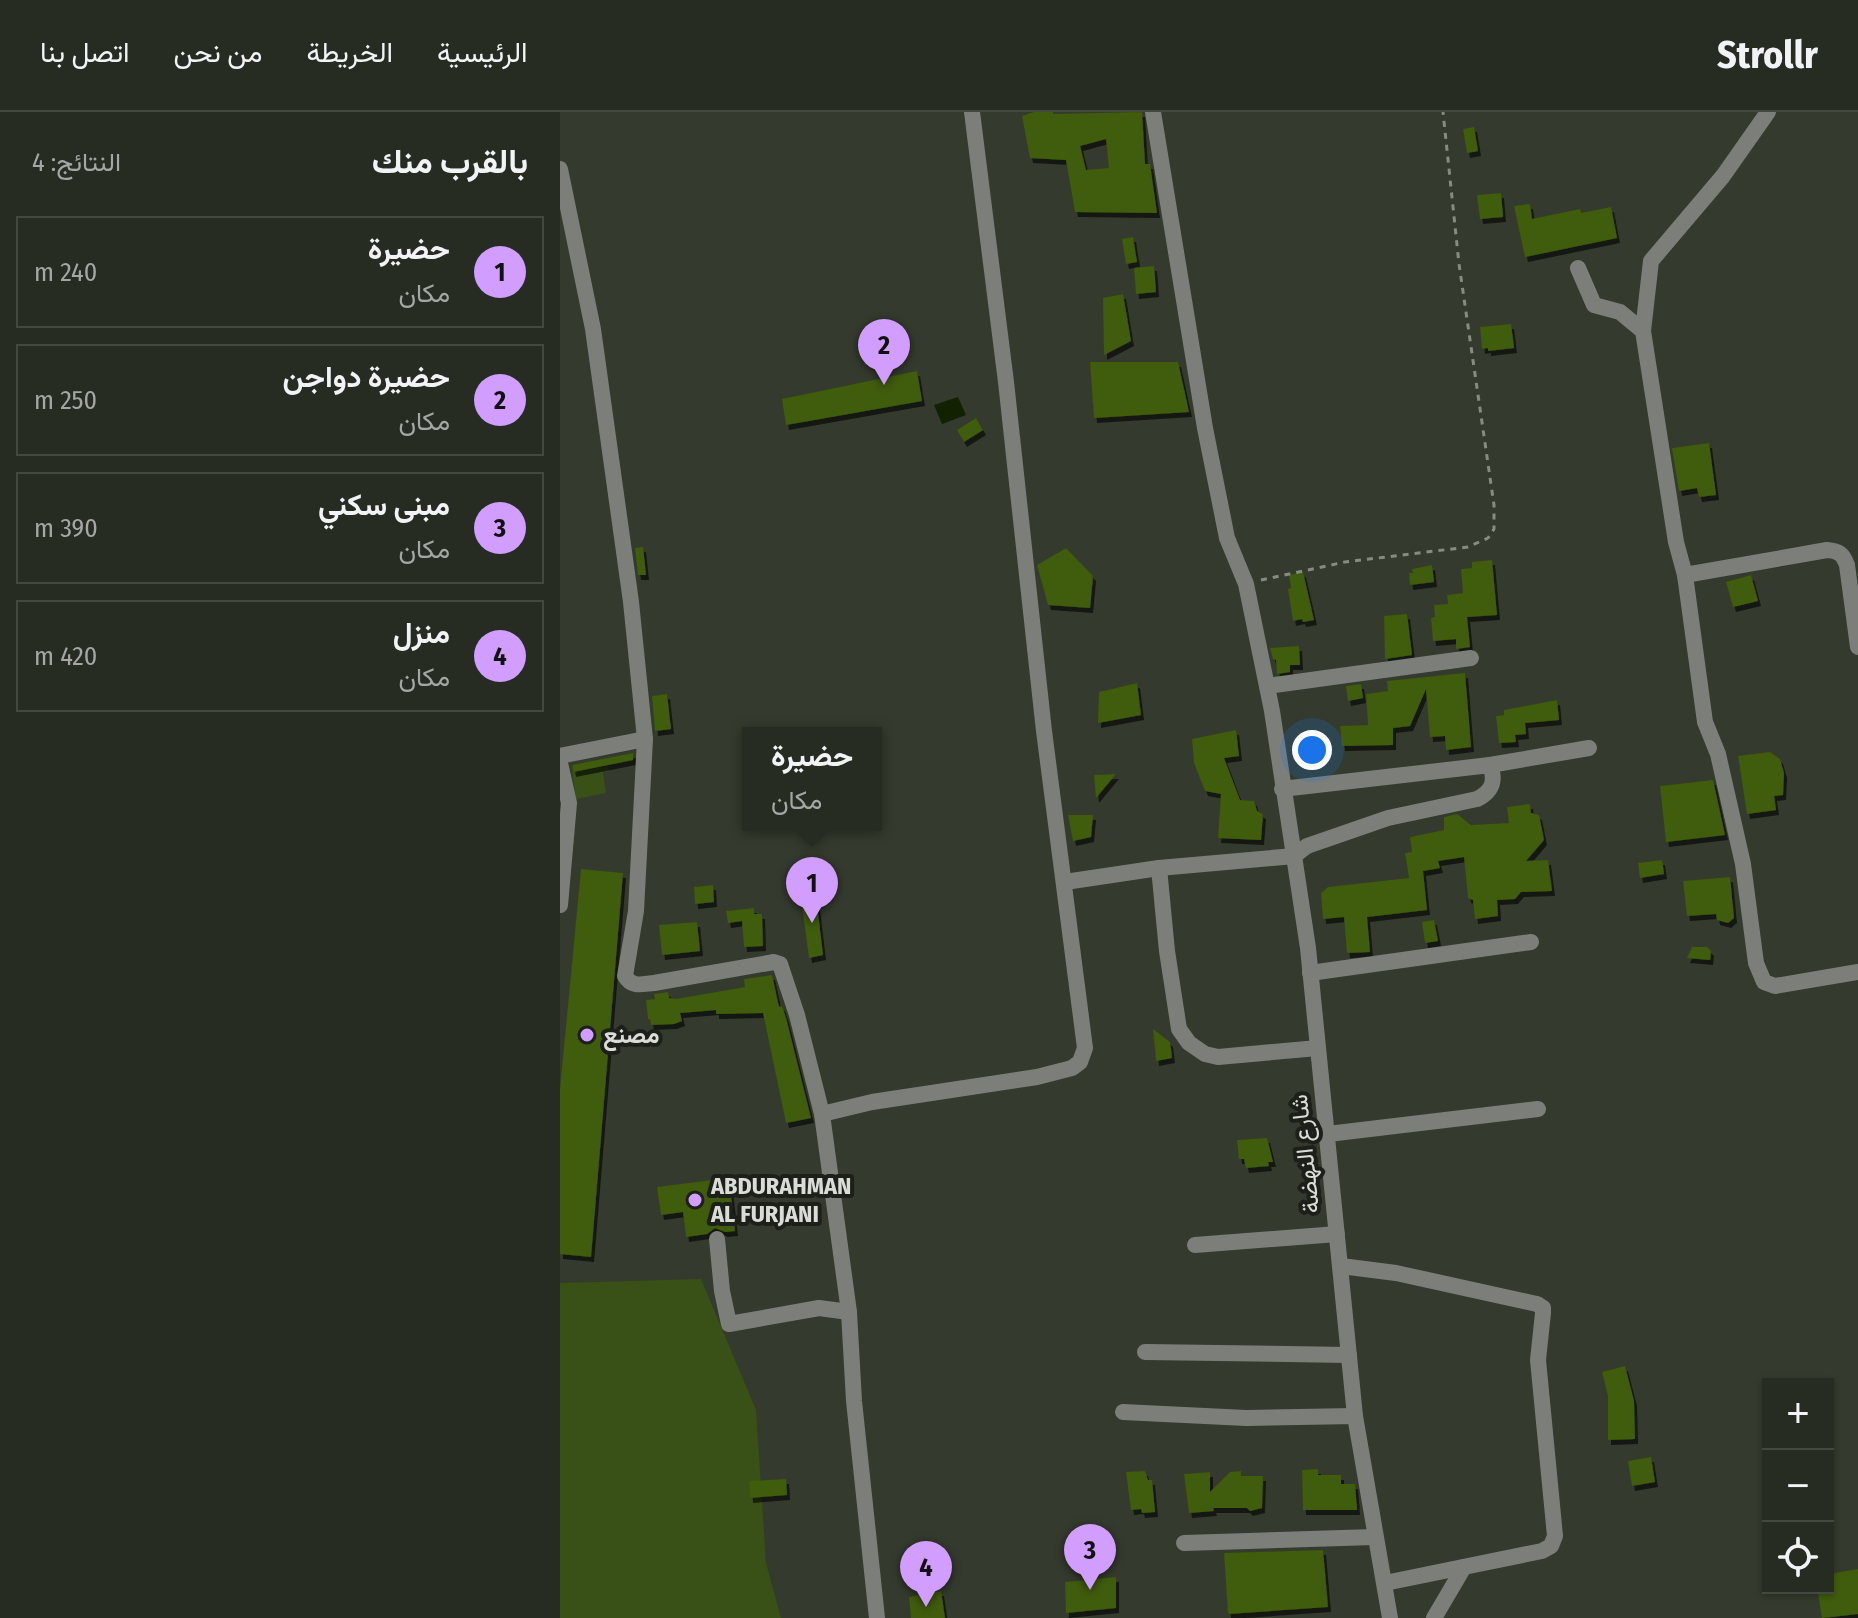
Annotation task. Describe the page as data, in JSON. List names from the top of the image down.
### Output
{
  "streets": {
    "street": ["شارع النهضة"]
  },
  "places": ["مصنع", "ABDURAHMAN AL FURJANI"],
  "page": {
    "header": "Strollr",
    "nav": [
      "الرئيسية",
      "الخريطة",
      "من نحن",
      "اتصل بنا"
    ],
    "heading": ["بالقرب منك", "النتائج: 4"],
    "list": [
      {
        "mark": "1",
        "name": "حضيرة",
        "note": "مكان",
        "value": "240 m"
      },
      {
        "mark": "2",
        "name": "حضيرة دواجن",
        "note": "مكان",
        "value": "250 m"
      },
      {
        "mark": "3",
        "name": "مبنى سكني",
        "note": "مكان",
        "value": "390 m"
      },
      {
        "mark": "4",
        "name": "منزل",
        "note": "مكان",
        "value": "420 m"
      }
    ],
    "pins": [
      "2",
      "1",
      "3",
      "4"
    ],
    "popup": ["حضيرة", "مكان"],
    "map_buttons": ["+", "−"]
  }
}
